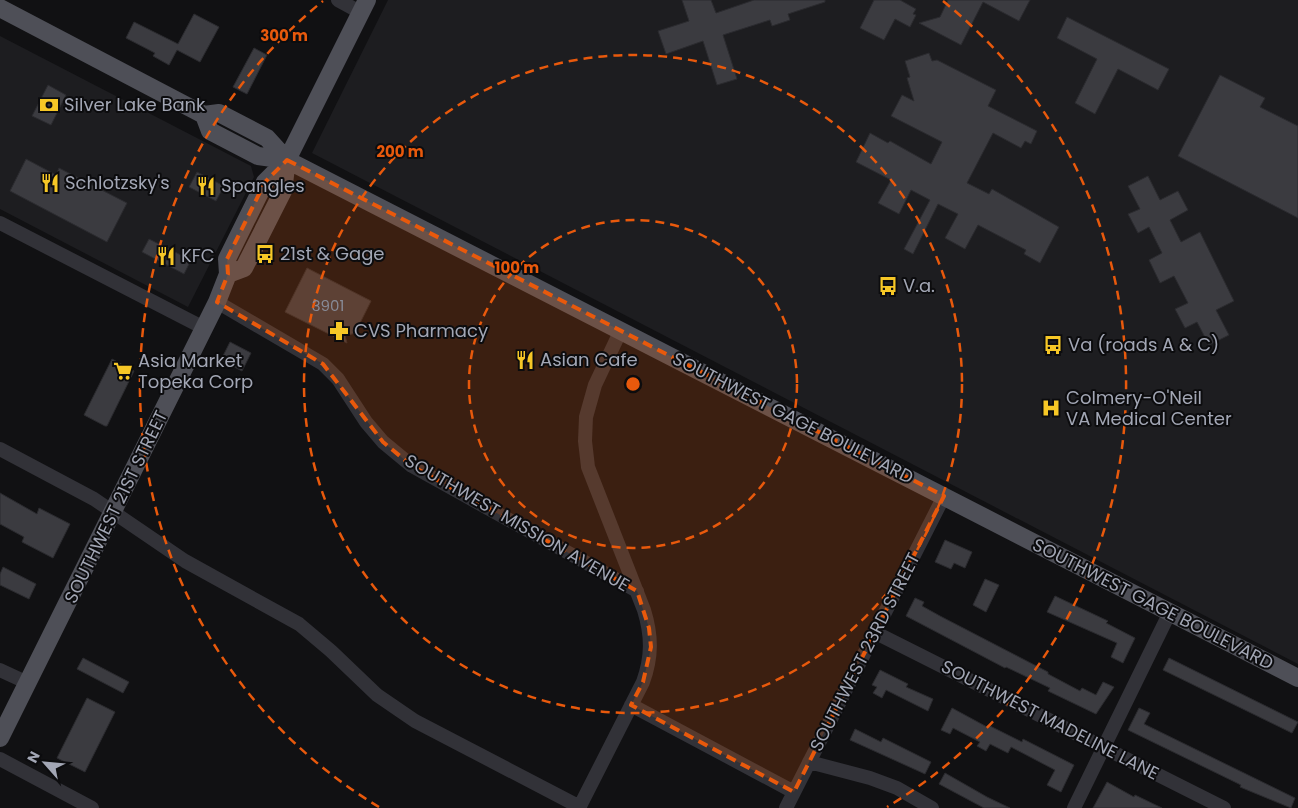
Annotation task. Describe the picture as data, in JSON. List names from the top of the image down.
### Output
{
  "streets": {
    "main road": ["SOUTHWEST GAGE BOULEVARD", "SOUTHWEST 21ST STREET"],
    "street": ["SOUTHWEST MISSION AVENUE", "SOUTHWEST 23RD STREET", "SOUTHWEST MADELINE LANE"]
  },
  "crossings": [
    ["SOUTHWEST GAGE BOULEVARD", "SOUTHWEST 21ST STREET"],
    ["SOUTHWEST GAGE BOULEVARD", "SOUTHWEST 23RD STREET"],
    ["SOUTHWEST 21ST STREET", "SOUTHWEST MISSION AVENUE"],
    ["SOUTHWEST 23RD STREET", "SOUTHWEST MADELINE LANE"]
  ],
  "places": {
    "bank": ["Silver Lake Bank"],
    "restaurant": [
      "Schlotzsky's",
      "Spangles",
      "KFC",
      "Asian Cafe"
    ],
    "bus stop": ["21st & Gage", "V.a.", "Va (roads A & C)"],
    "pharmacy": ["CVS Pharmacy"],
    "supermarket": ["Asia Market Topeka Corp"],
    "hospital": ["Colmery-O'Neil VA Medical Center"]
  },
  "house_numbers": ["3901"],
  "north": "top left",
  "rings": ["300 m", "200 m", "100 m"]
}
